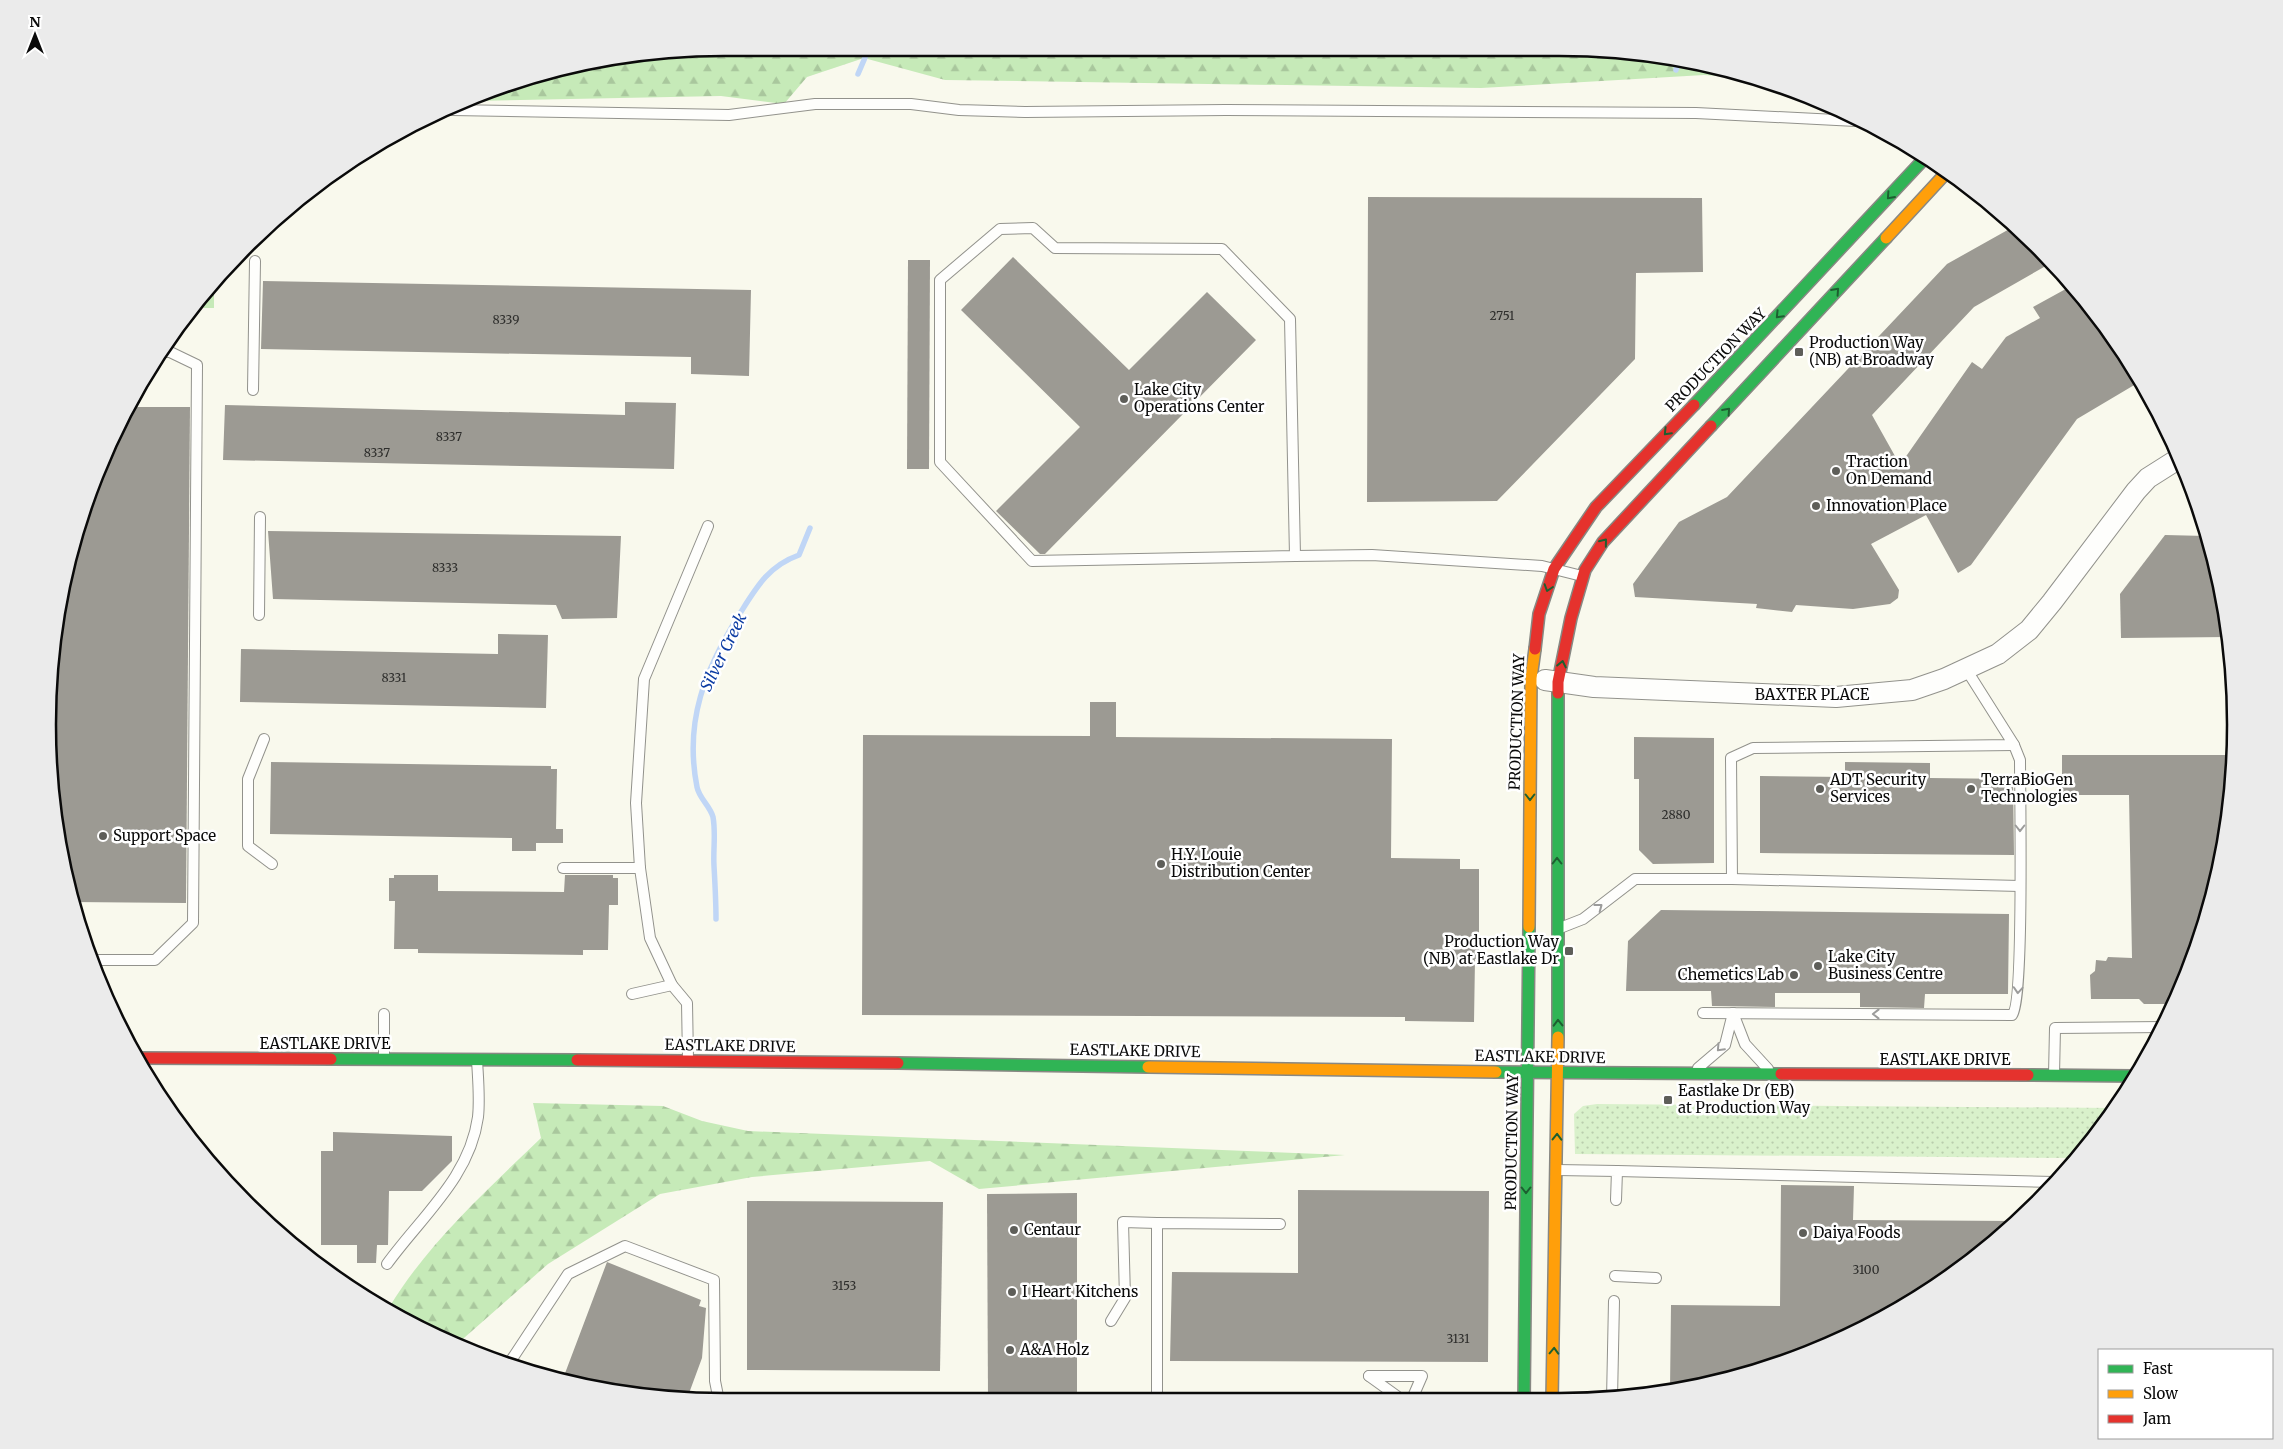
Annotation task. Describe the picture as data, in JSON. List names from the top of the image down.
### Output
{
  "streets": {
    "street": ["PRODUCTION WAY", "BAXTER PLACE", "EASTLAKE DRIVE"]
  },
  "crossings": [
    ["PRODUCTION WAY", "BAXTER PLACE"],
    ["PRODUCTION WAY", "EASTLAKE DRIVE"]
  ],
  "water": ["Silver Creek"],
  "places": {
    "transit": ["Production Way (NB) at Broadway", "Production Way (NB) at Eastlake Dr", "Eastlake Dr (EB) at Production Way"],
    "other": [
      "Lake City Operations Center",
      "Traction On Demand",
      "Innovation Place",
      "ADT Security Services",
      "TerraBioGen Technologies",
      "Support Space",
      "H.Y. Louie Distribution Center",
      "Lake City Business Centre",
      "Chemetics Lab",
      "Centaur",
      "Daiya Foods",
      "I Heart Kitchens",
      "A&A Holz"
    ]
  },
  "house_numbers": [
    "2751",
    "8339",
    "8337",
    "8337",
    "8333",
    "8331",
    "2880",
    "3100",
    "3153",
    "3131"
  ],
  "legend": ["Fast", "Slow", "Jam"],
  "north": "top"
}
